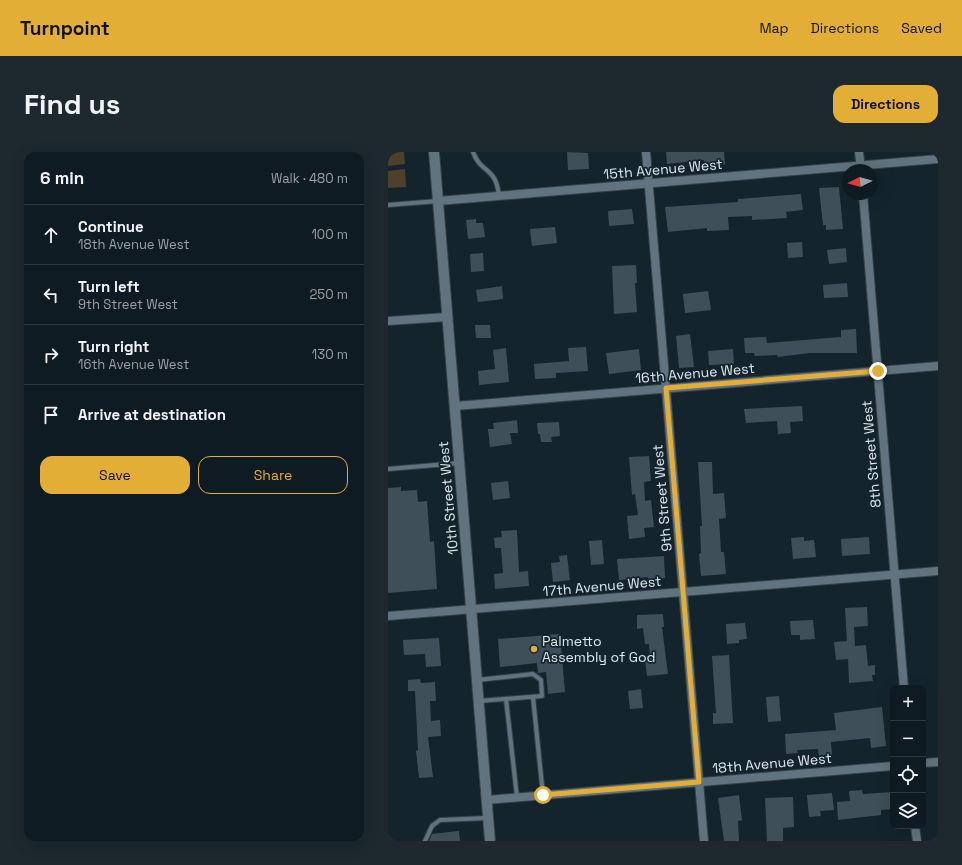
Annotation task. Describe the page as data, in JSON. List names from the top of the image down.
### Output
{
  "streets": {
    "street": [
      "15th Avenue West",
      "16th Avenue West",
      "8th Street West",
      "10th Street West",
      "9th Street West",
      "17th Avenue West",
      "18th Avenue West"
    ]
  },
  "crossings": [
    ["15th Avenue West", "10th Street West"],
    ["15th Avenue West", "9th Street West"],
    ["16th Avenue West", "8th Street West"],
    ["16th Avenue West", "10th Street West"],
    ["16th Avenue West", "9th Street West"],
    ["8th Street West", "17th Avenue West"],
    ["10th Street West", "17th Avenue West"],
    ["10th Street West", "18th Avenue West"],
    ["9th Street West", "17th Avenue West"],
    ["9th Street West", "18th Avenue West"]
  ],
  "places": ["Palmetto Assembly of God"],
  "north": "left",
  "page": {
    "header": "Turnpoint",
    "nav": ["Map", "Directions", "Saved"],
    "buttons": [
      "Directions",
      ["Save", "Share"]
    ],
    "title": "Find us",
    "heading": ["6 min", "Walk · 480 m"],
    "list": [
      ["Continue", "18th Avenue West", "100 m"],
      ["Turn left", "9th Street West", "250 m"],
      ["Turn right", "16th Avenue West", "130 m"],
      "Arrive at destination"
    ],
    "map_buttons": ["+", "−"]
  }
}
